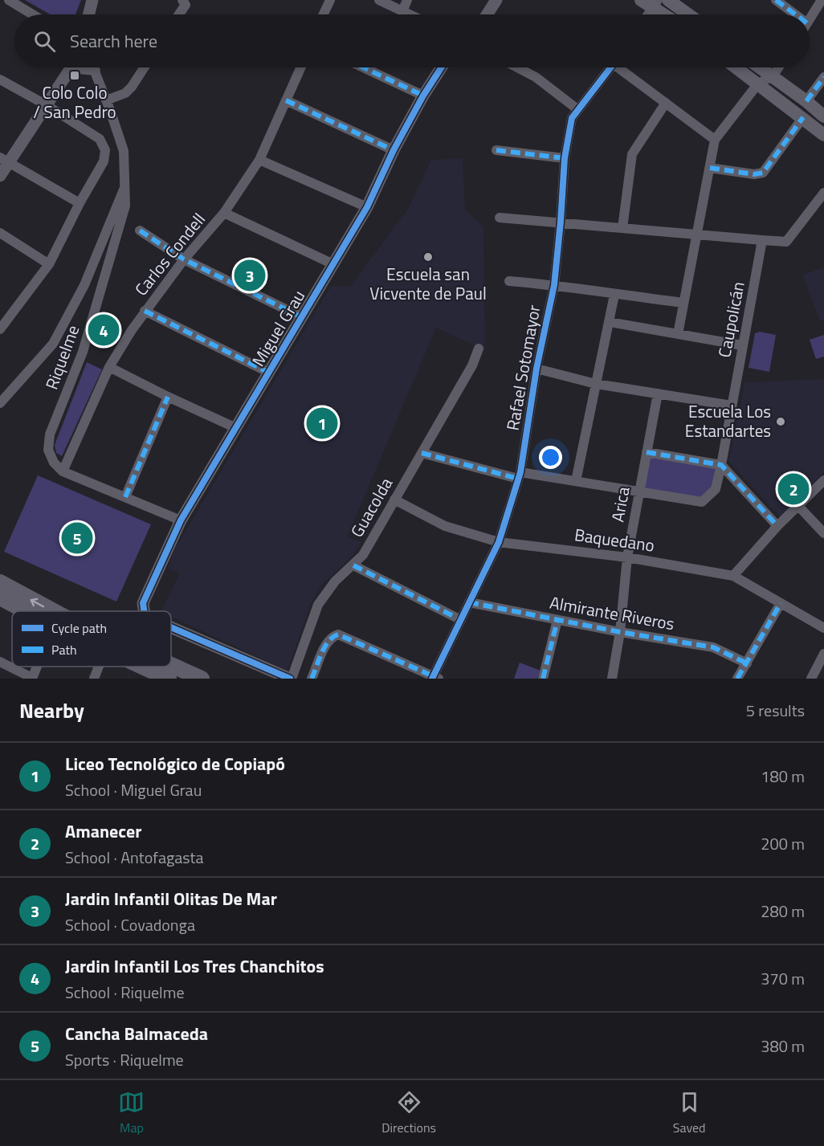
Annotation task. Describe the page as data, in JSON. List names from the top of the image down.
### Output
{
  "streets": {
    "street": [
      "Carlos Condell",
      "Caupolicán",
      "Miguel Grau",
      "Riquelme",
      "Rafael Sotomayor",
      "Arica",
      "Guacolda",
      "Baquedano",
      "Almirante Riveros"
    ]
  },
  "crossings": [
    ["Carlos Condell", "Riquelme"],
    ["Caupolicán", "Arica"],
    ["Miguel Grau", "Guacolda"],
    ["Rafael Sotomayor", "Baquedano"],
    ["Rafael Sotomayor", "Almirante Riveros"],
    ["Arica", "Baquedano"],
    ["Arica", "Almirante Riveros"],
    ["Guacolda", "Baquedano"]
  ],
  "places": {
    "transit": ["Colo Colo / San Pedro"],
    "other": ["Escuela san Vicvente de Paul", "Escuela Los Estandartes"]
  },
  "legend": ["Cycle path", "Path"],
  "page": {
    "search": "Search here",
    "pins": [
      "3",
      "4",
      "1",
      "2",
      "5"
    ],
    "heading": ["Nearby", "5 results"],
    "list": [
      {
        "mark": "1",
        "name": "Liceo Tecnológico de Copiapó",
        "note": "School · Miguel Grau",
        "value": "180 m"
      },
      {
        "mark": "2",
        "name": "Amanecer",
        "note": "School · Antofagasta",
        "value": "200 m"
      },
      {
        "mark": "3",
        "name": "Jardin Infantil Olitas De Mar",
        "note": "School · Covadonga",
        "value": "280 m"
      },
      {
        "mark": "4",
        "name": "Jardin Infantil Los Tres Chanchitos",
        "note": "School · Riquelme",
        "value": "370 m"
      },
      {
        "mark": "5",
        "name": "Cancha Balmaceda",
        "note": "Sports · Riquelme",
        "value": "380 m"
      }
    ],
    "nav": ["Map", "Directions", "Saved"]
  }
}
